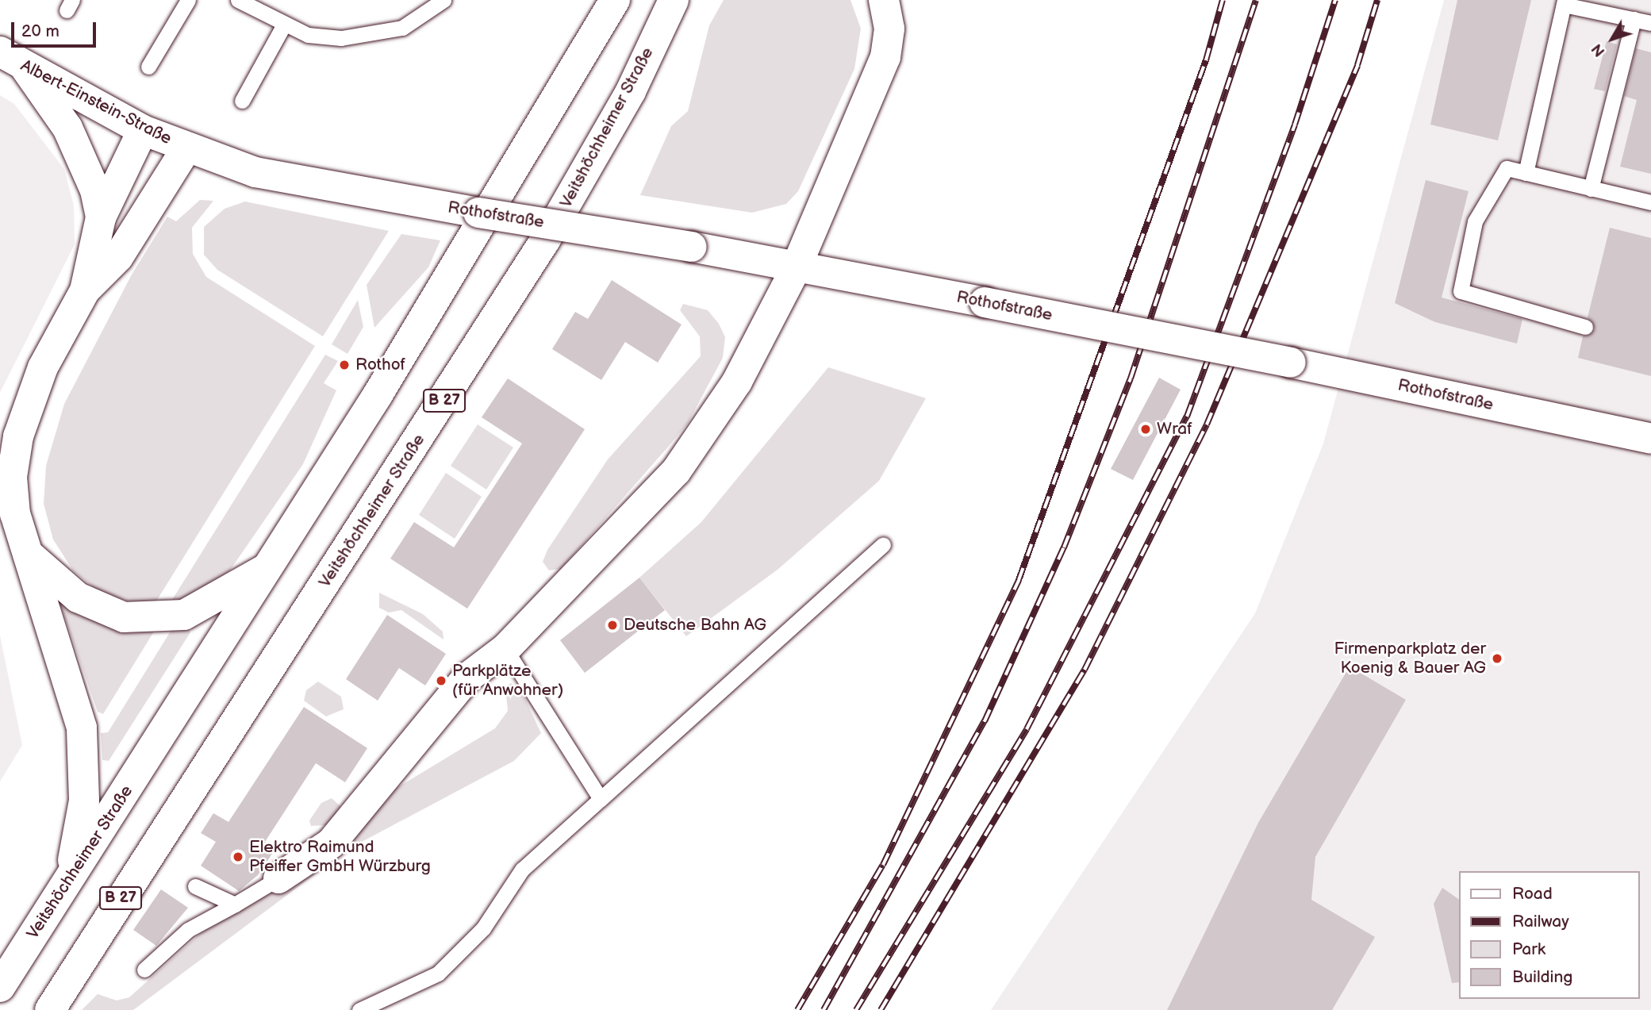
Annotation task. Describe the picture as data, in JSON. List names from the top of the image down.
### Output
{
  "streets": {
    "main road": [
      "Albert-Einstein-Straße",
      "Veitshöchheimer Straße",
      "Rothofstraße",
      "B 27"
    ]
  },
  "crossings": [
    ["Albert-Einstein-Straße", "Rothofstraße"]
  ],
  "places": [
    "Rothof",
    "Wraf",
    "Deutsche Bahn AG",
    "Firmenparkplatz der Koenig & Bauer AG",
    "Parkplätze (für Anwohner)",
    "Elektro Raimund Pfeiffer GmbH Würzburg"
  ],
  "legend": [
    "Road",
    "Railway",
    "Park",
    "Building"
  ],
  "scale_bar": "20 m",
  "north": "bottom left"
}
